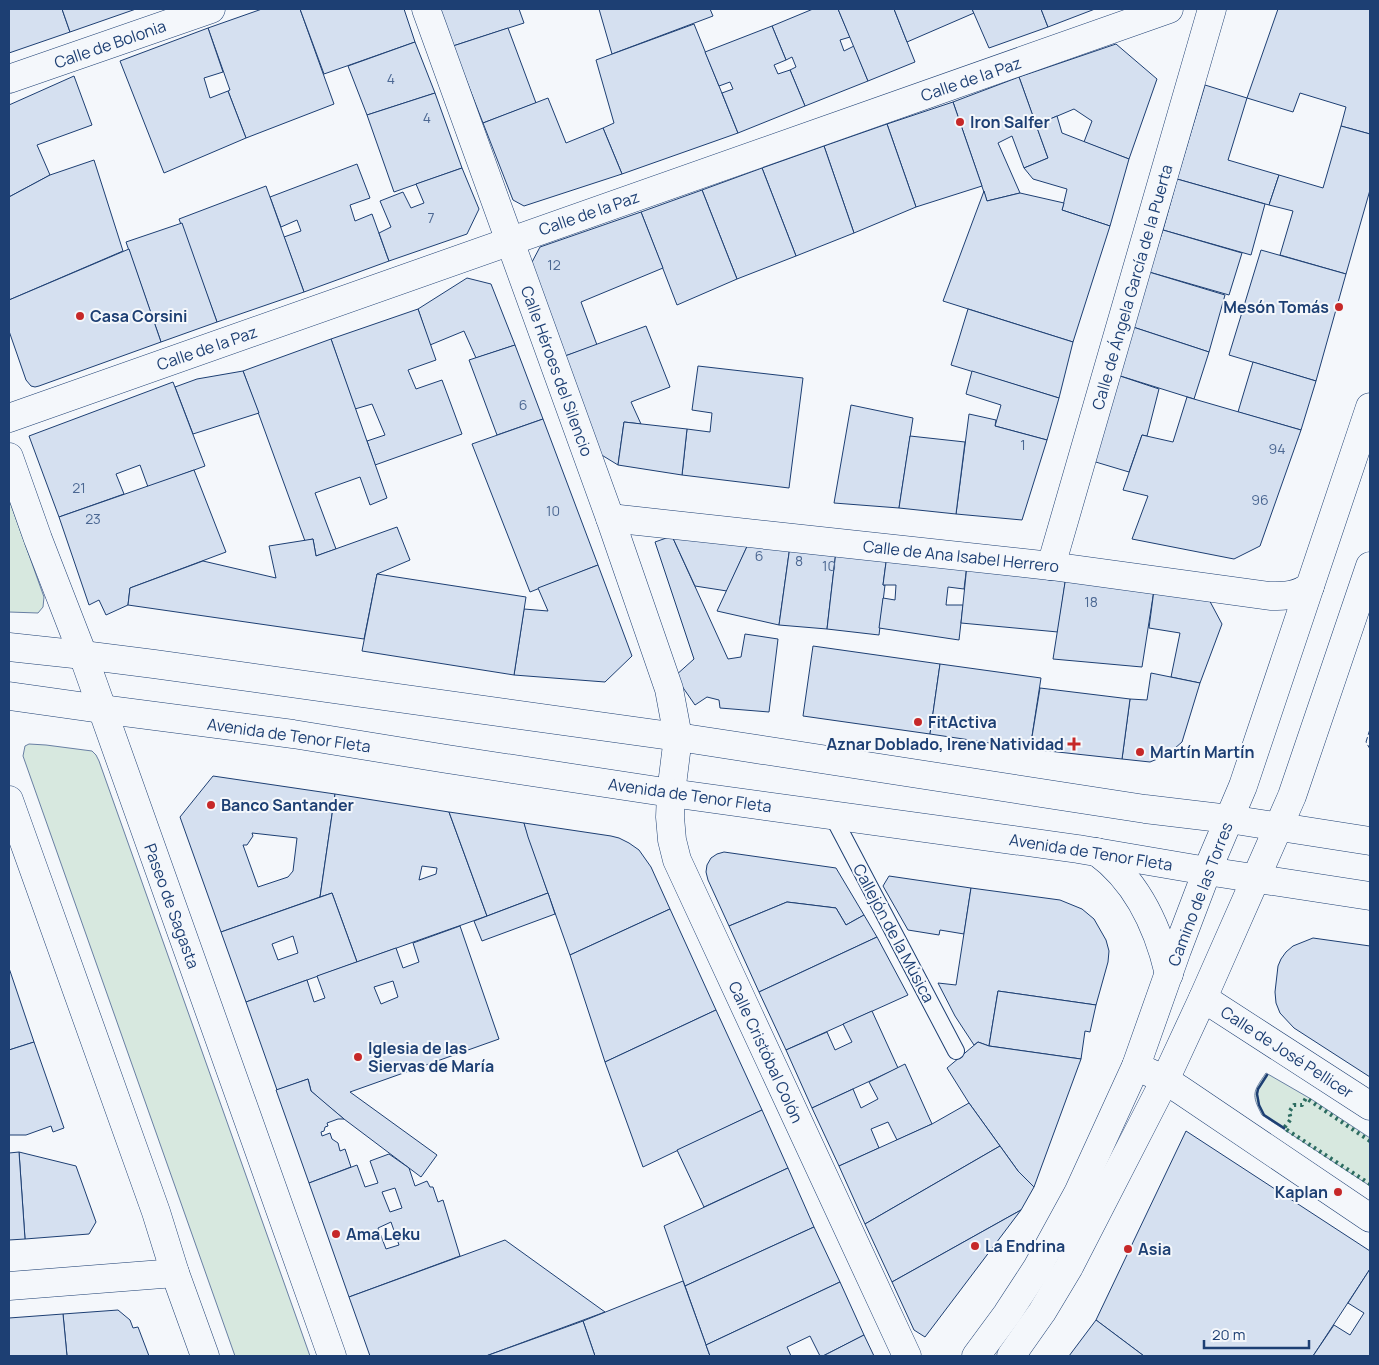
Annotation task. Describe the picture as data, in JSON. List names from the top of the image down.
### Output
{
  "streets": {
    "main road": [
      "Calle de Bolonia",
      "Calle de la Paz",
      "Calle de Ángela García de la Puerta",
      "Calle Héroes del Silencio",
      "Calle de Ana Isabel Herrero",
      "Avenida de Tenor Fleta",
      "Camino de las Torres",
      "Paseo de Sagasta",
      "Calle Cristóbal Colón",
      "Calle de José Pellicer"
    ],
    "lane": ["Callejón de la Música"]
  },
  "crossings": [
    ["Calle de la Paz", "Calle Héroes del Silencio"],
    ["Calle de Ángela García de la Puerta", "Calle de Ana Isabel Herrero"],
    ["Calle Héroes del Silencio", "Calle de Ana Isabel Herrero"],
    ["Calle Héroes del Silencio", "Calle Cristóbal Colón"],
    ["Calle de Ana Isabel Herrero", "Camino de las Torres"],
    ["Avenida de Tenor Fleta", "Camino de las Torres"],
    ["Avenida de Tenor Fleta", "Paseo de Sagasta"],
    ["Avenida de Tenor Fleta", "Callejón de la Música"],
    ["Avenida de Tenor Fleta", "Calle Cristóbal Colón"]
  ],
  "places": {
    "other": [
      "Iron Salfer",
      "Mesón Tomás",
      "Casa Corsini",
      "FitActiva",
      "Martín Martín",
      "Banco Santander",
      "Iglesia de las Siervas de María",
      "Kaplan",
      "Ama Leku",
      "La Endrina",
      "Asia"
    ],
    "health": ["Aznar Doblado, Irene Natividad"]
  },
  "house_numbers": [
    "4",
    "4",
    "7",
    "12",
    "6",
    "1",
    "94",
    "21",
    "96",
    "10",
    "23",
    "6",
    "8",
    "10",
    "18"
  ],
  "scale_bar": "20 m"
}
